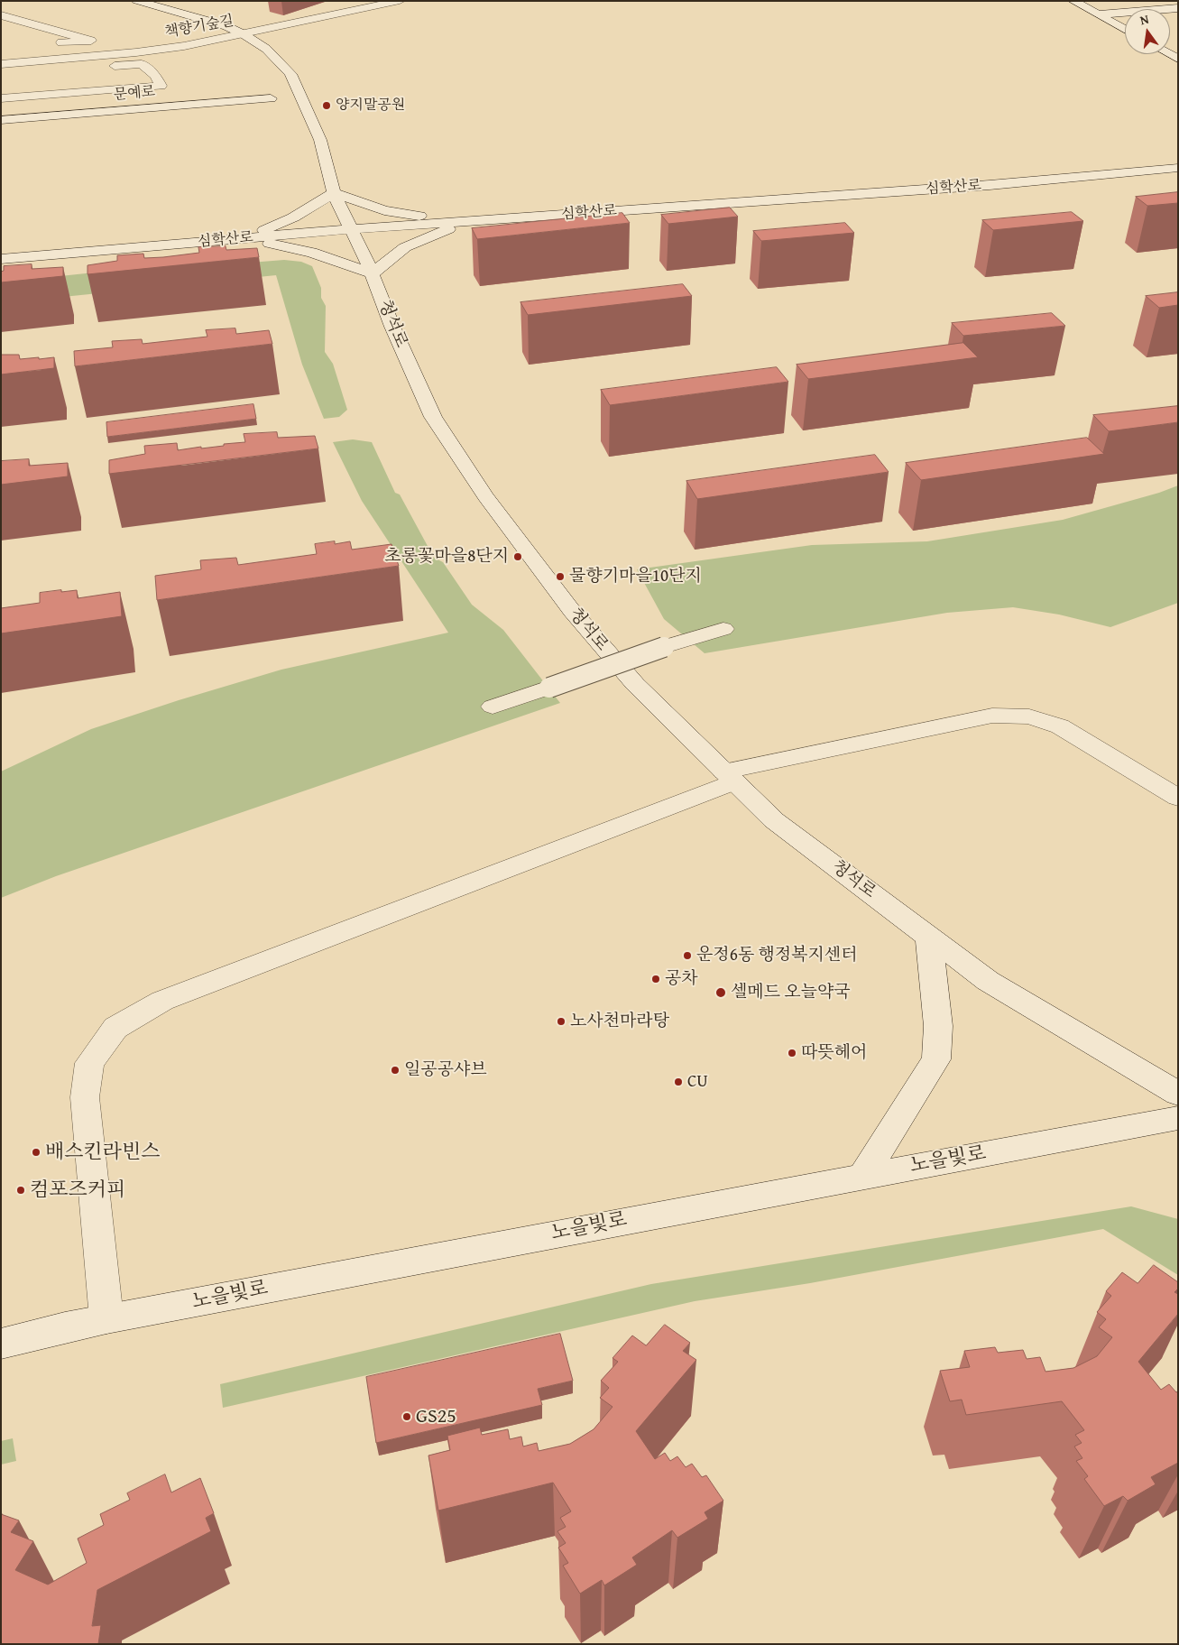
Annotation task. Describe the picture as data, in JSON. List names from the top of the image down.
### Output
{
  "streets": {
    "street": [
      "책향기숲길",
      "문예로",
      "심학산로",
      "청석로",
      "노을빛로"
    ]
  },
  "crossings": [
    ["책향기숲길", "청석로"],
    ["심학산로", "청석로"]
  ],
  "places": [
    "양지말공원",
    "초롱꽃마을8단지",
    "물향기마을10단지",
    "운정6동 행정복지센터",
    "공차",
    "셀메드 오늘약국",
    "노사천마라탕",
    "따뜻헤어",
    "일공공샤브",
    "CU",
    "배스킨라빈스",
    "컴포즈커피",
    "GS25"
  ],
  "north": "top"
}
